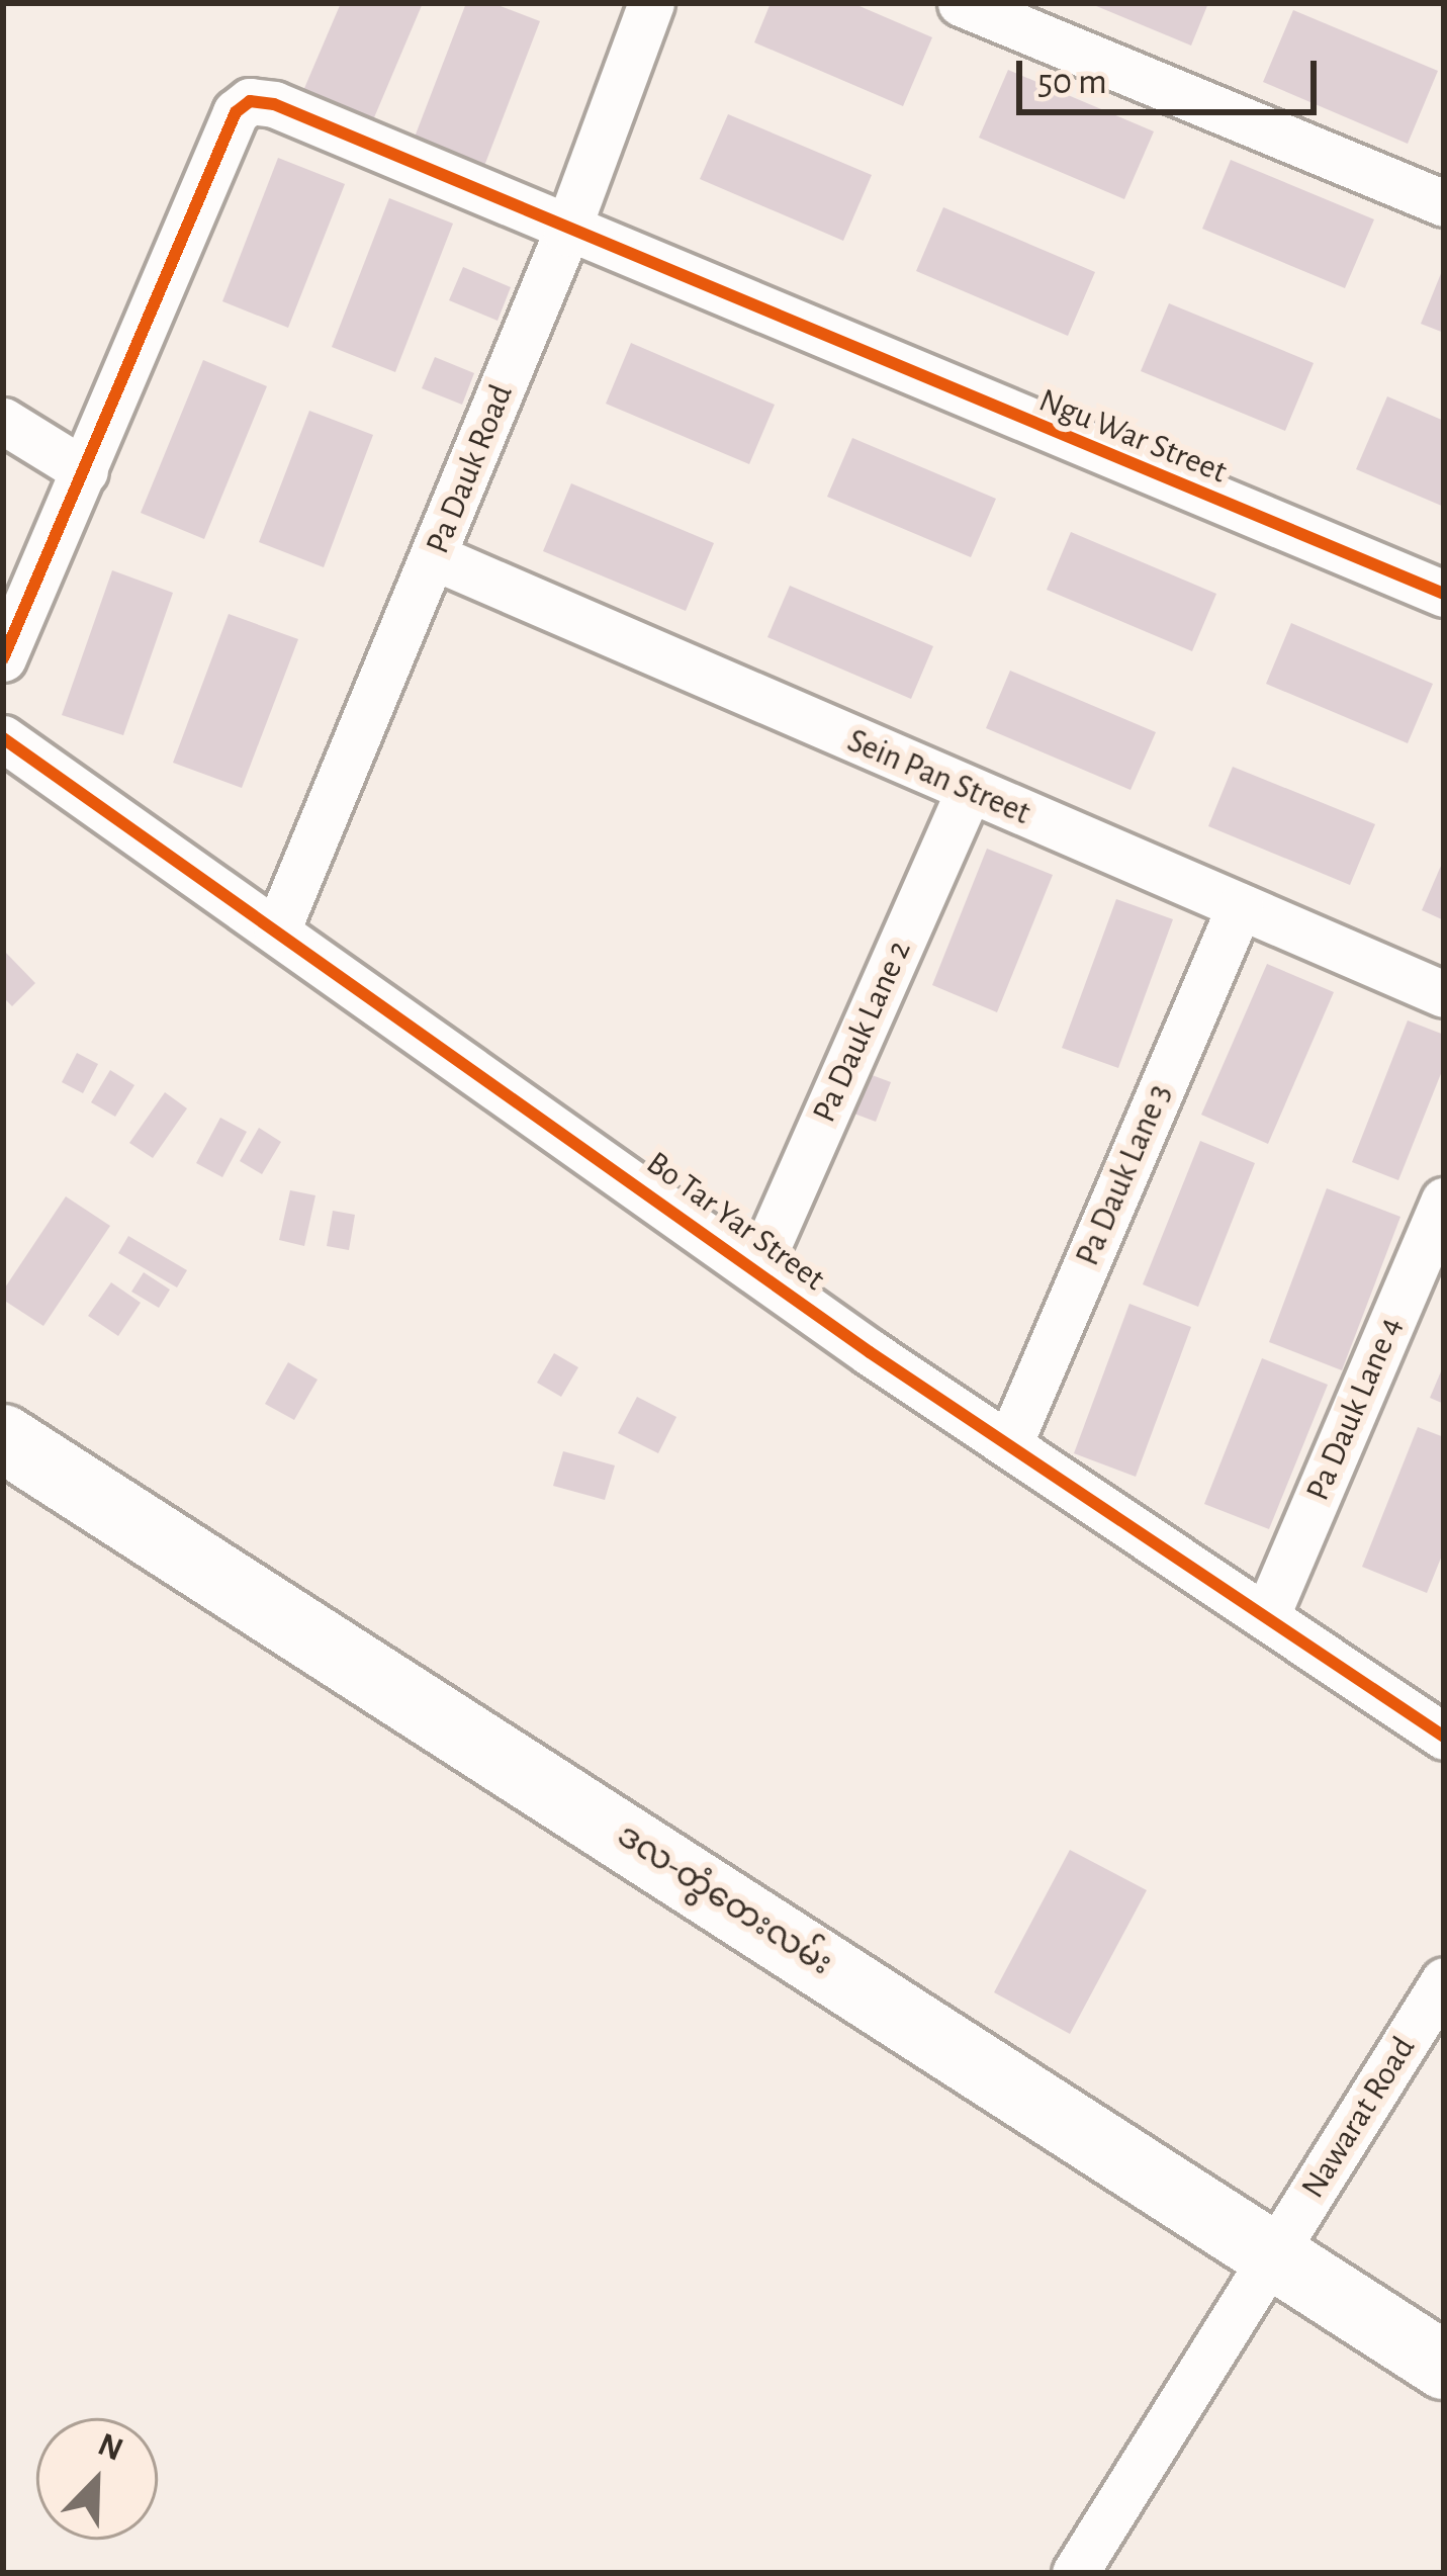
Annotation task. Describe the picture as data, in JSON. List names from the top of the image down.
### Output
{
  "streets": {
    "main road": ["ဒလ-တွံတေးလမ်း"],
    "street": [
      "Ngu War Street",
      "Pa Dauk Road",
      "Sein Pan Street",
      "Pa Dauk Lane 2",
      "Pa Dauk Lane 3",
      "Bo Tar Yar Street",
      "Pa Dauk Lane 4",
      "Nawarat Road"
    ]
  },
  "crossings": [
    ["Ngu War Street", "Pa Dauk Road"],
    ["Pa Dauk Road", "Sein Pan Street"],
    ["Pa Dauk Road", "Bo Tar Yar Street"],
    ["Sein Pan Street", "Pa Dauk Lane 2"],
    ["Sein Pan Street", "Pa Dauk Lane 3"],
    ["Pa Dauk Lane 2", "Bo Tar Yar Street"],
    ["Pa Dauk Lane 3", "Bo Tar Yar Street"],
    ["Bo Tar Yar Street", "Pa Dauk Lane 4"],
    ["ဒလ-တွံတေးလမ်း", "Nawarat Road"]
  ],
  "scale_bar": "50 m",
  "north": "top right"
}
